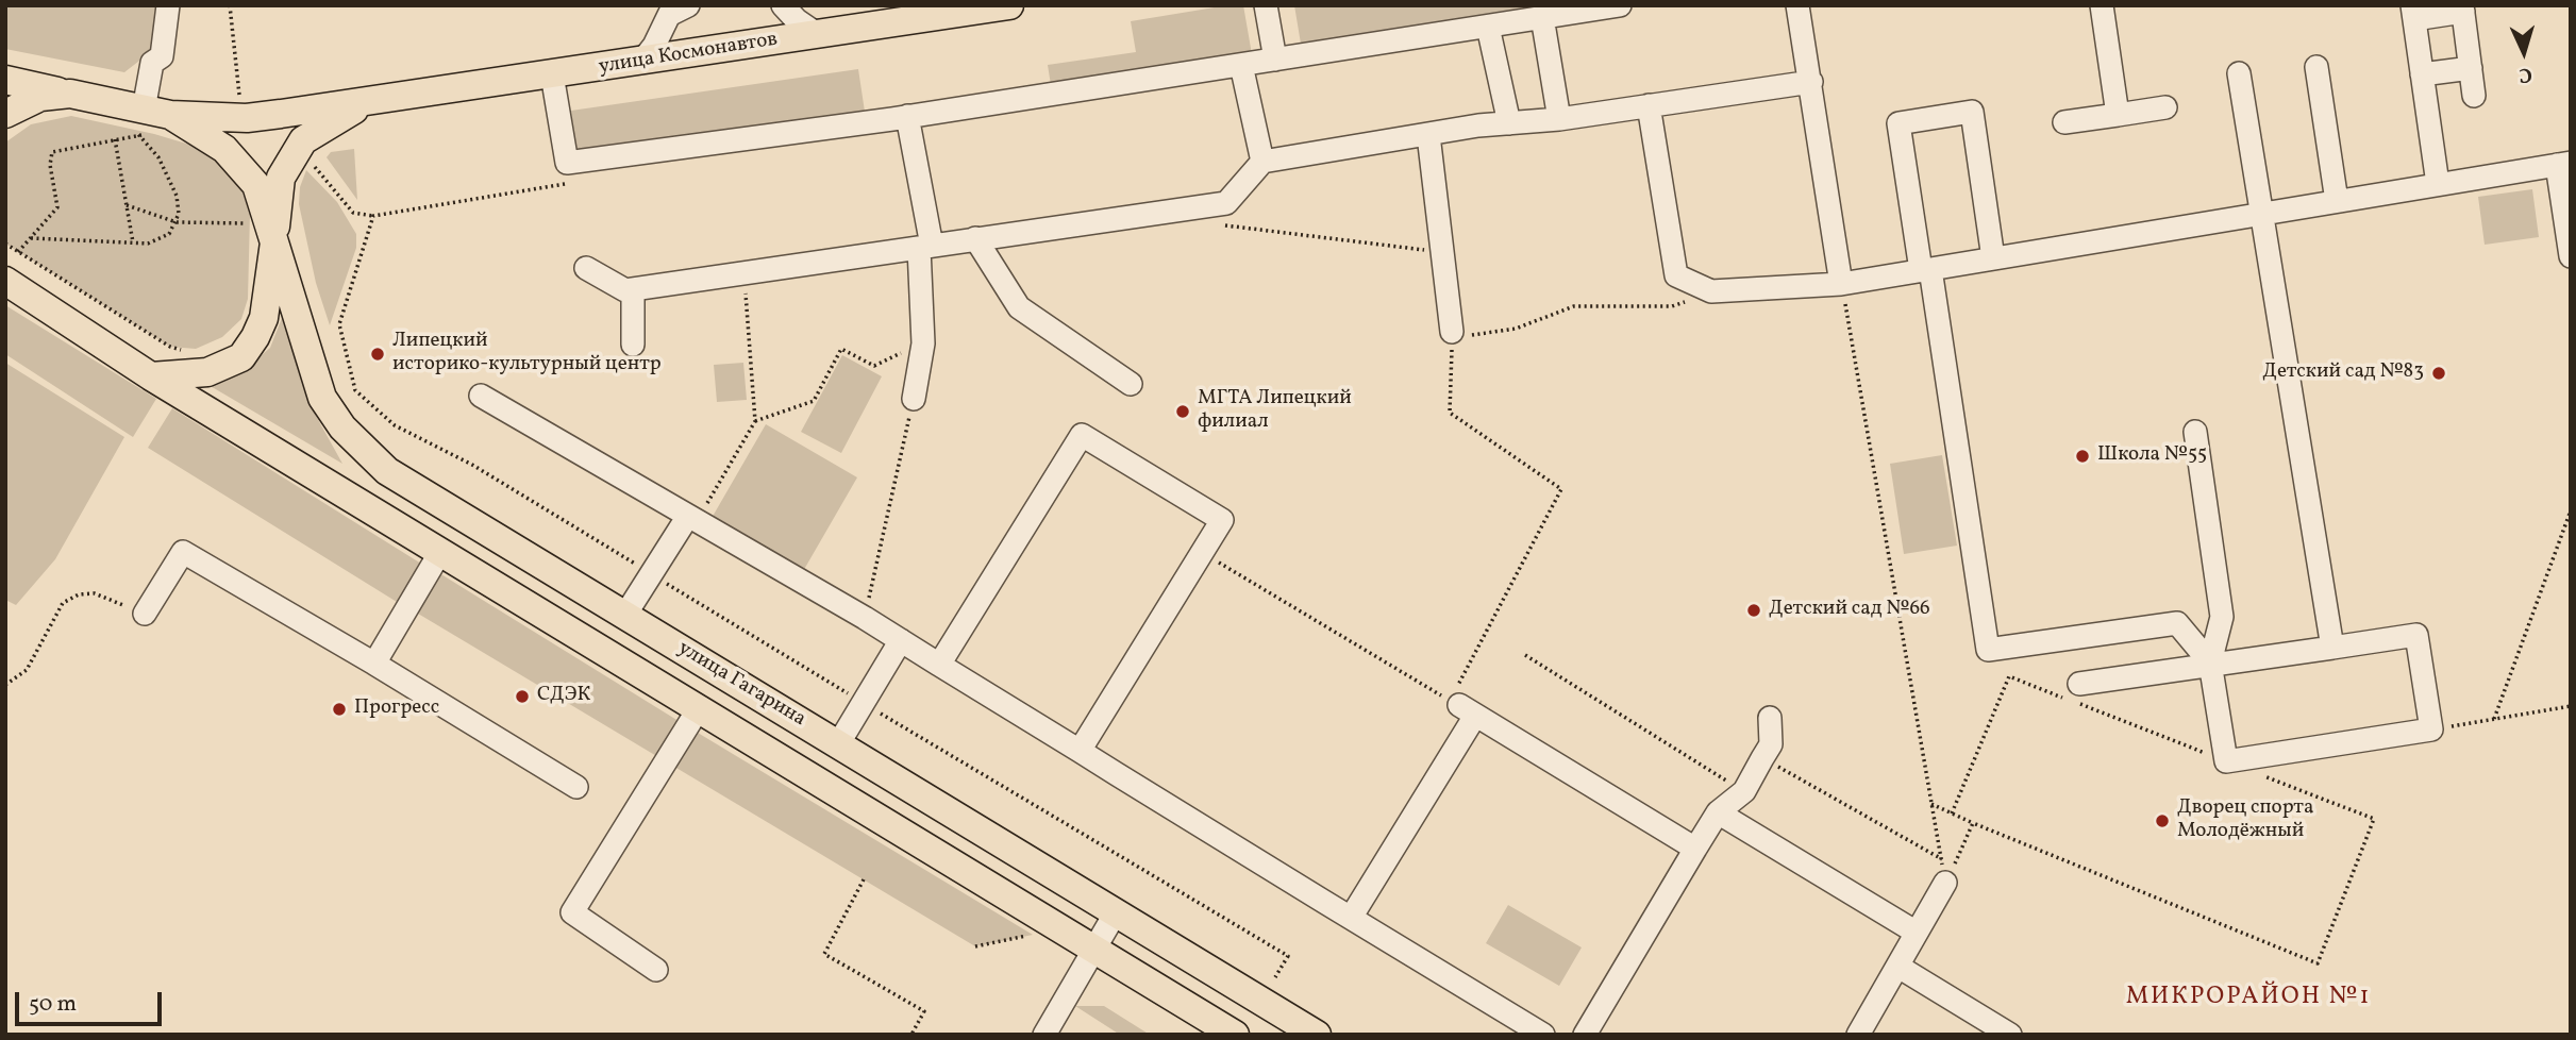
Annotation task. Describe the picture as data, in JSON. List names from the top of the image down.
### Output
{
  "streets": {
    "main road": ["улица Космонавтов", "улица Гагарина"]
  },
  "crossings": [
    ["улица Космонавтов", "улица Гагарина"]
  ],
  "districts": ["МИКРОРАЙОН №1"],
  "places": [
    "Липецкий историко-культурный центр",
    "Детский сад №83",
    "МГТА Липецкий филиал",
    "Школа №55",
    "Детский сад №66",
    "СДЭК",
    "Прогресс",
    "Дворец спорта Молодёжный"
  ],
  "scale_bar": "50 m",
  "north": "bottom"
}
